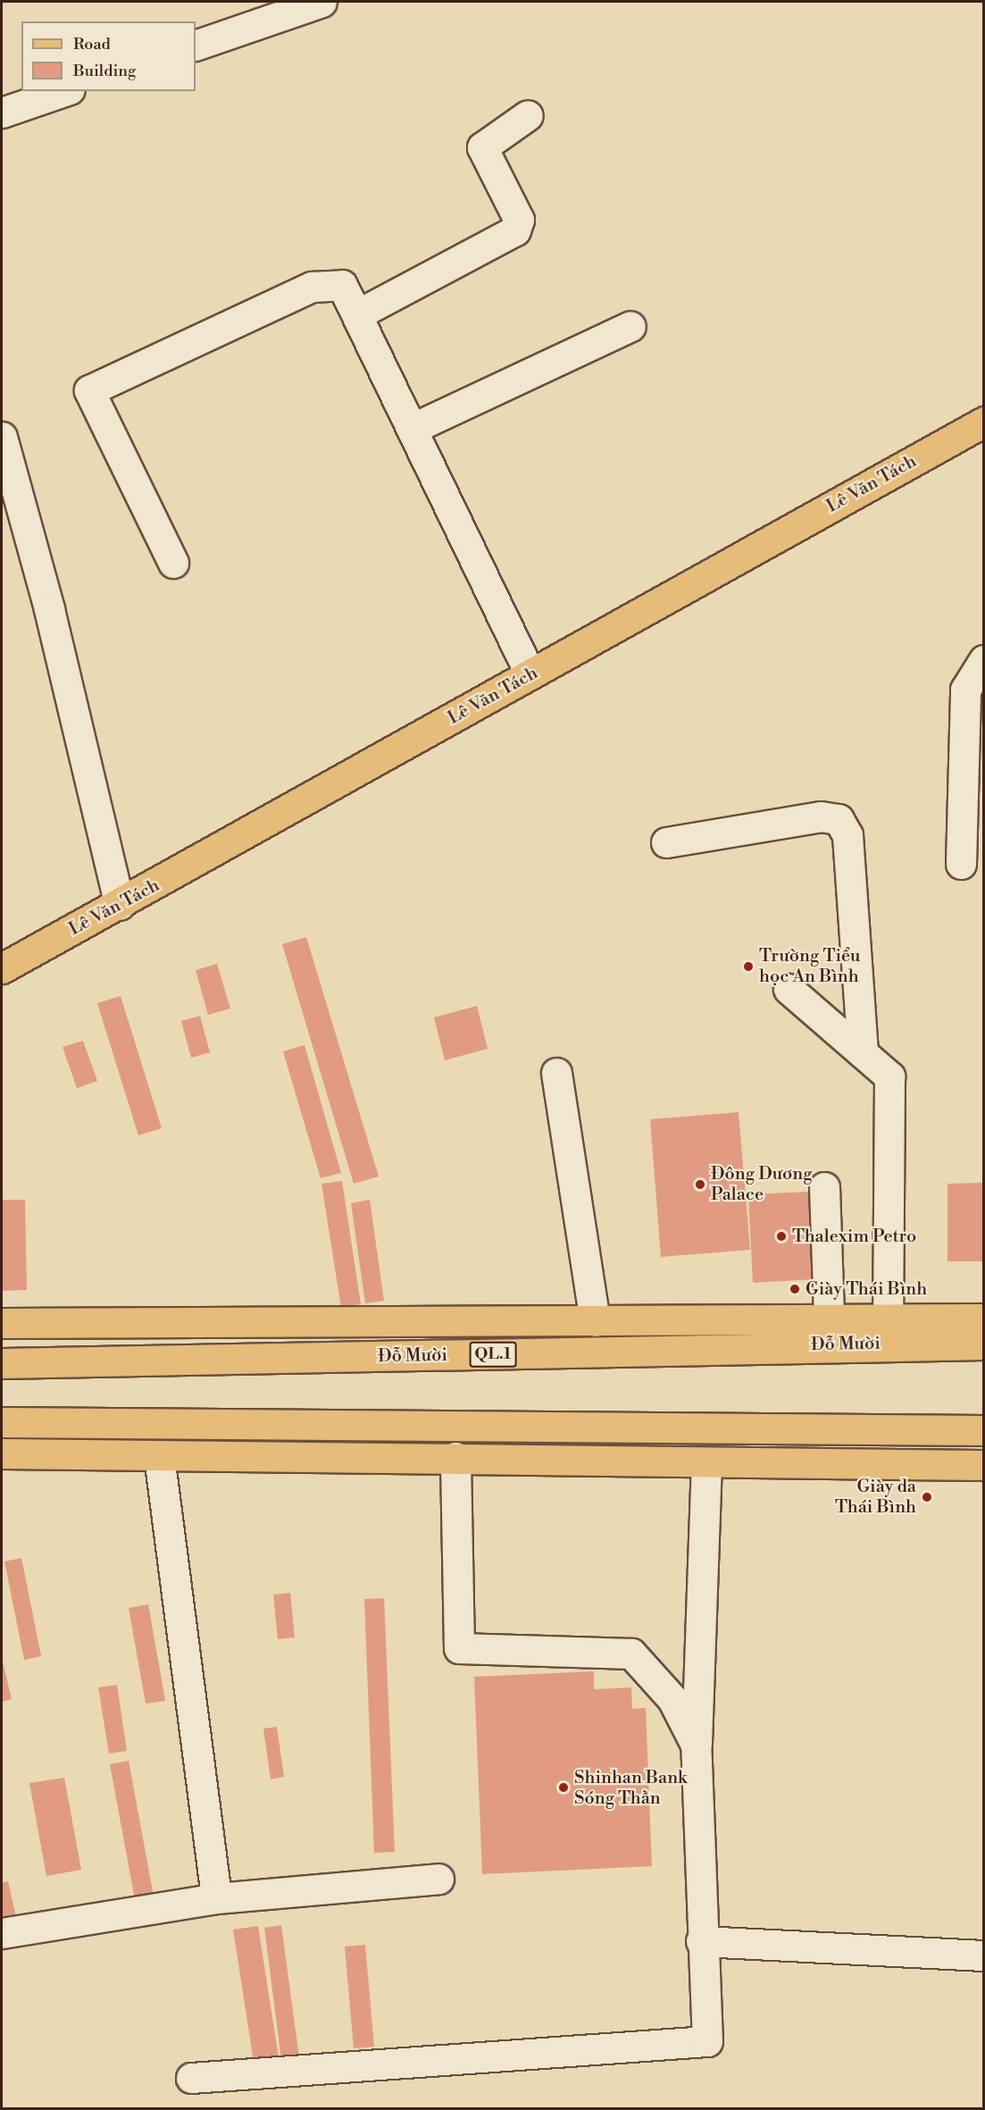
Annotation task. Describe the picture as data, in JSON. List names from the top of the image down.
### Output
{
  "streets": {
    "main road": ["Lê Văn Tách", "Đỗ Mười", "QL.1"]
  },
  "places": [
    "Trường Tiểu học An Bình",
    "Đông Dương Palace",
    "Thalexim Petro",
    "Giày Thái Bình",
    "Giày da Thái Bình",
    "Shinhan Bank Sóng Thần"
  ],
  "legend": ["Road", "Building"]
}
